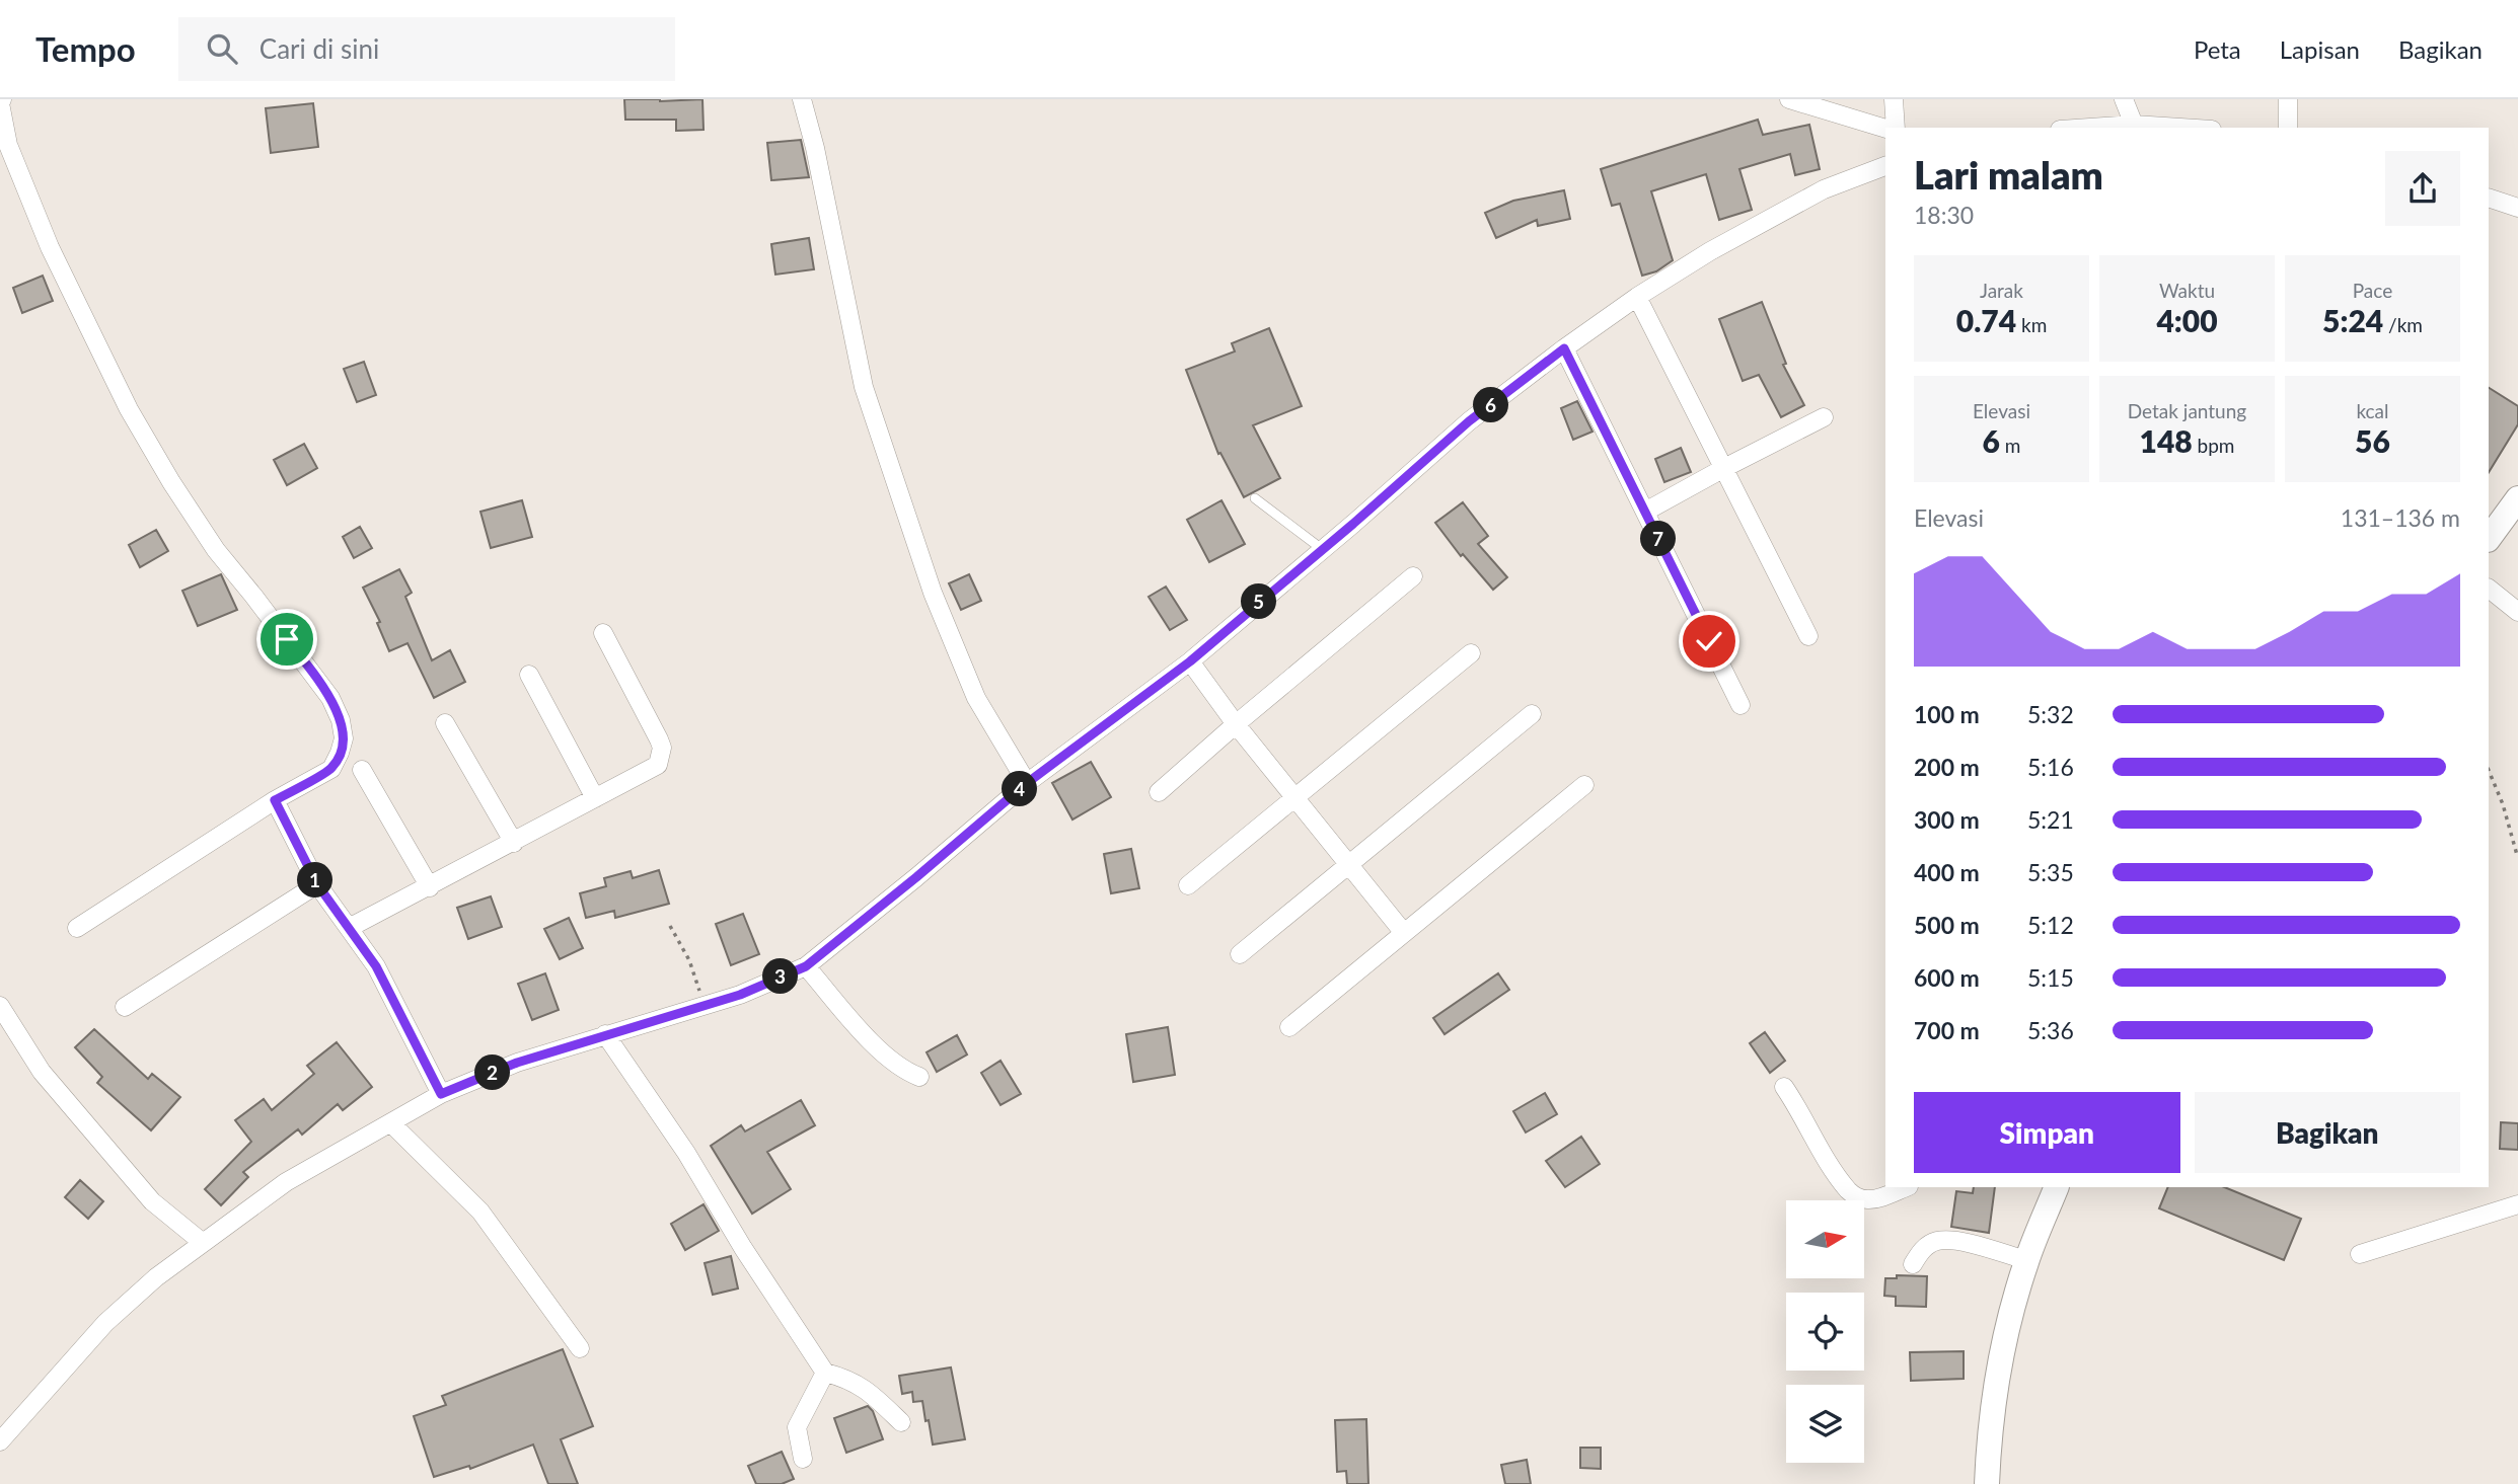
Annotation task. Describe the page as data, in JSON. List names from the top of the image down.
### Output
{
  "north": "right",
  "page": {
    "header": "Tempo",
    "search": "Cari di sini",
    "nav": ["Peta", "Lapisan", "Bagikan"],
    "heading": ["Lari malam", "18:30"],
    "stats": [
      ["Jarak", "0.74 km"],
      ["Waktu", "4:00"],
      ["Pace", "5:24 /km"],
      ["Elevasi", "6 m"],
      ["Detak jantung", "148 bpm"],
      ["kcal", "56"]
    ],
    "pins": [
      "6",
      "7",
      "5",
      "4",
      "1",
      "3",
      "2"
    ],
    "chart": ["Elevasi", "131–136 m"],
    "list": [
      {
        "name": "100 m",
        "note": "5:32"
      },
      {
        "name": "200 m",
        "note": "5:16"
      },
      {
        "name": "300 m",
        "note": "5:21"
      },
      {
        "name": "400 m",
        "note": "5:35"
      },
      {
        "name": "500 m",
        "note": "5:12"
      },
      {
        "name": "600 m",
        "note": "5:15"
      },
      {
        "name": "700 m",
        "note": "5:36"
      }
    ],
    "buttons": ["Simpan", "Bagikan"]
  }
}
